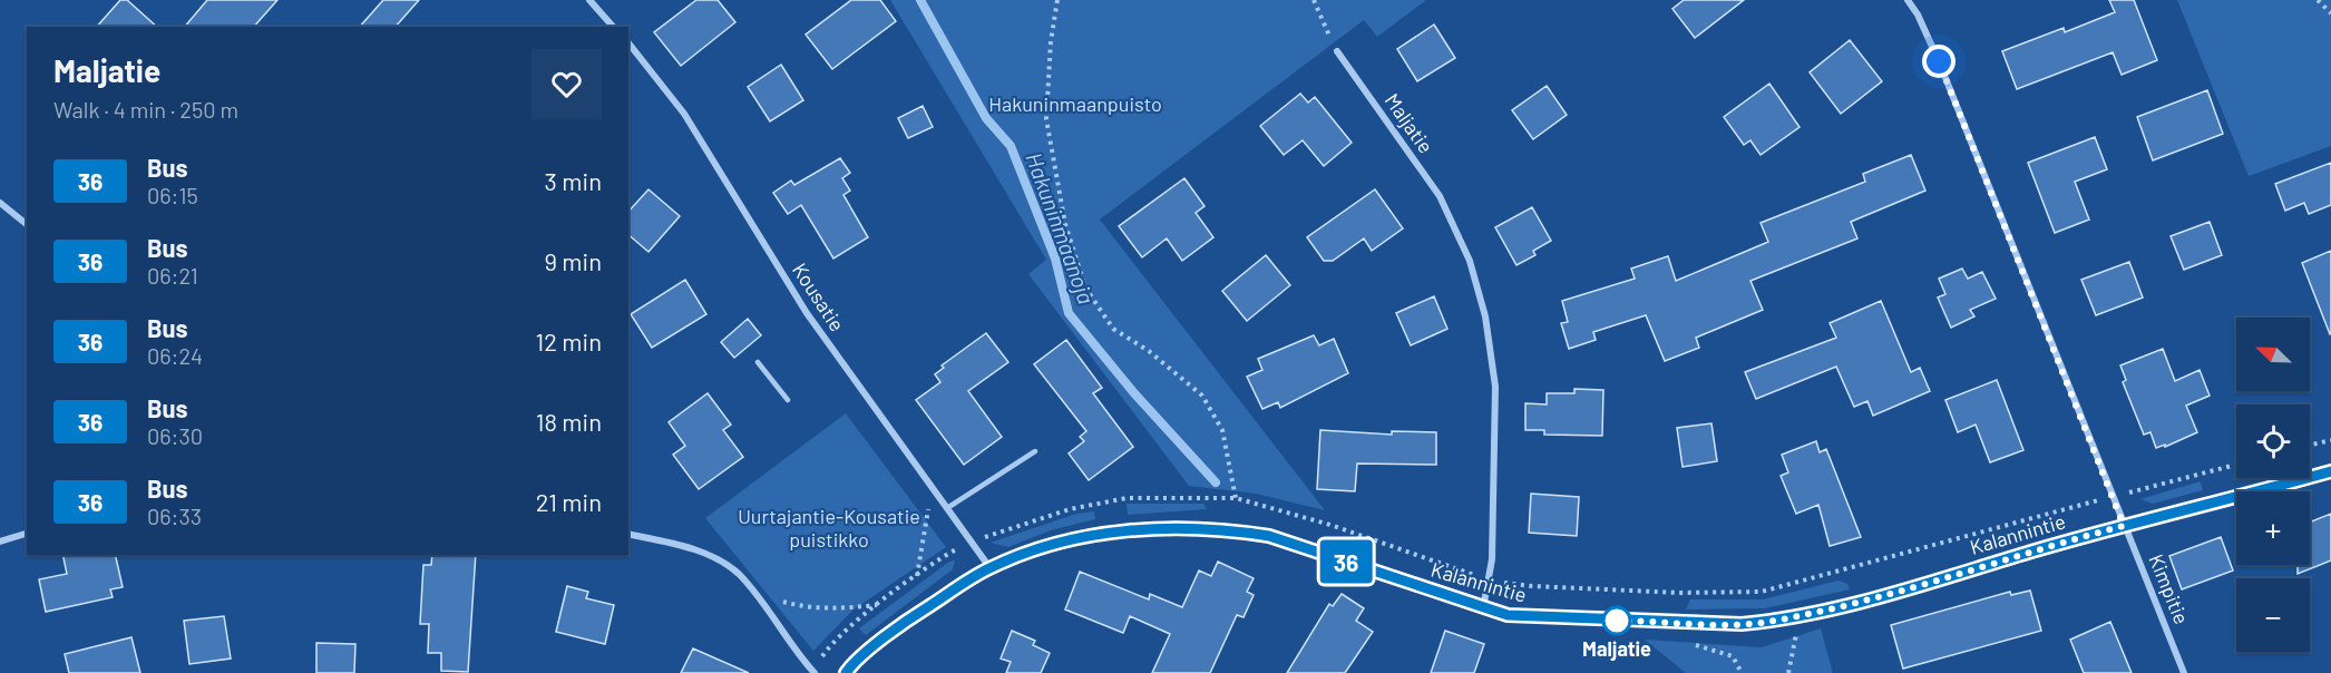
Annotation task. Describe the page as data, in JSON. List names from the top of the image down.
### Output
{
  "streets": {
    "street": [
      "Maljatie",
      "Kousatie",
      "Kalannintie",
      "Kimpitie"
    ]
  },
  "crossings": [
    ["Maljatie", "Kalannintie"],
    ["Kousatie", "Kalannintie"],
    ["Kalannintie", "Kimpitie"]
  ],
  "water": ["Hakuninmaanoja"],
  "parks": ["Hakuninmaanpuisto", "Uurtajantie-Kousatie puistikko"],
  "places": ["Maljatie"],
  "lines": ["bus line 36"],
  "north": "top left",
  "page": {
    "on_map": "36",
    "heading": ["Maljatie", "Walk · 4 min · 250 m"],
    "list": [
      {
        "mark": "36",
        "name": "Bus",
        "note": "06:15",
        "value": "3 min"
      },
      {
        "mark": "36",
        "name": "Bus",
        "note": "06:21",
        "value": "9 min"
      },
      {
        "mark": "36",
        "name": "Bus",
        "note": "06:24",
        "value": "12 min"
      },
      {
        "mark": "36",
        "name": "Bus",
        "note": "06:30",
        "value": "18 min"
      },
      {
        "mark": "36",
        "name": "Bus",
        "note": "06:33",
        "value": "21 min"
      }
    ],
    "map_buttons": ["+", "−"]
  }
}
